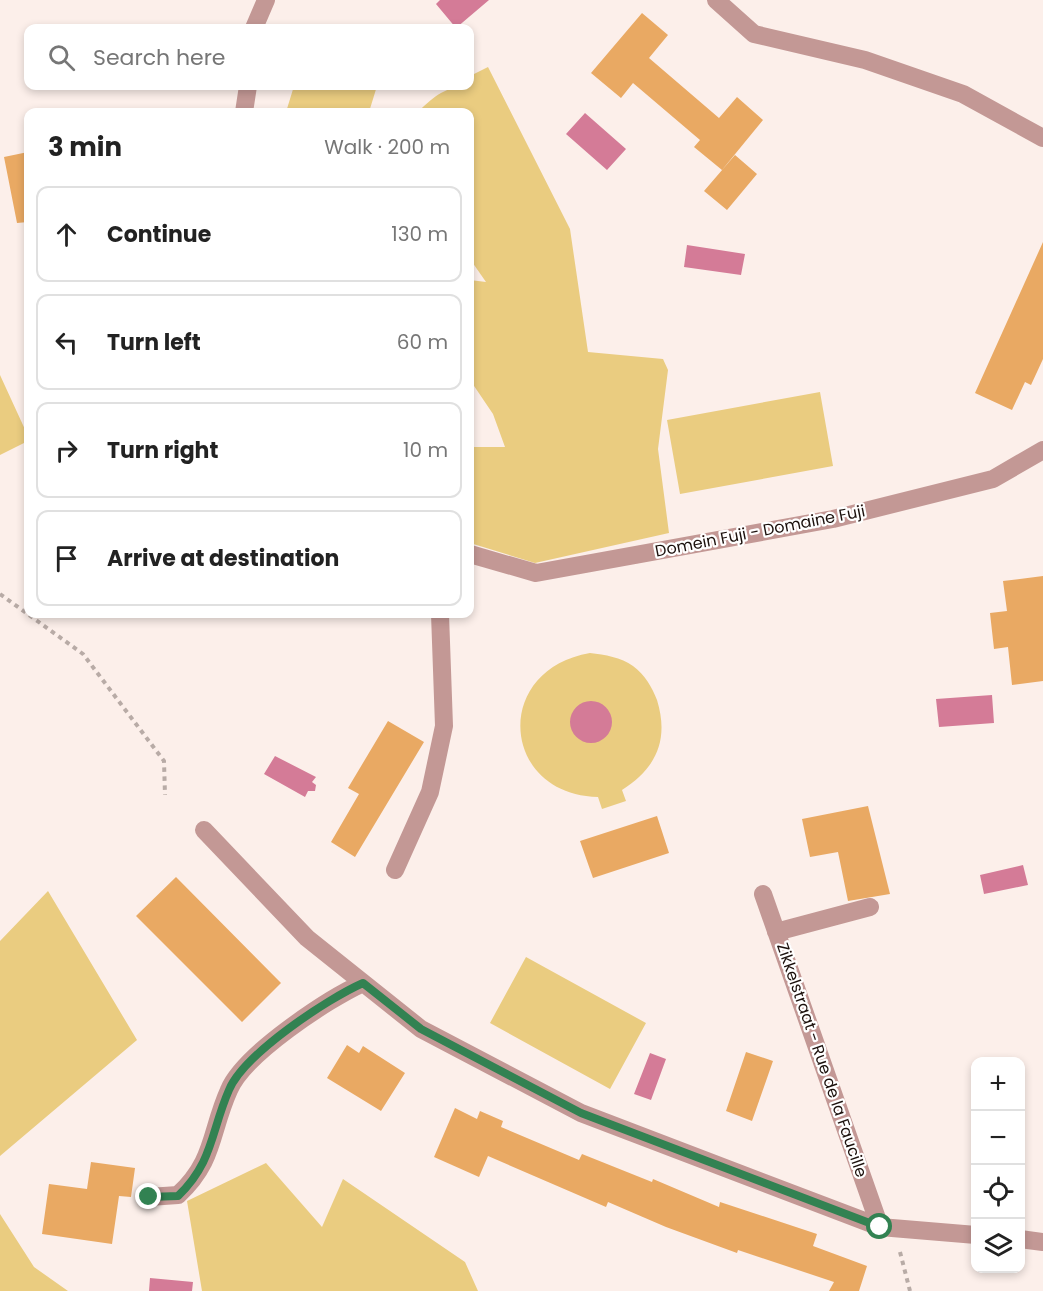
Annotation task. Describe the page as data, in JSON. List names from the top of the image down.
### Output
{
  "streets": {
    "street": ["Domein Fuji - Domaine Fuji", "Zikkelstraat - Rue de la Faucille"]
  },
  "page": {
    "search": "Search here",
    "heading": ["3 min", "Walk · 200 m"],
    "list": [
      ["Continue", "130 m"],
      ["Turn left", "60 m"],
      ["Turn right", "10 m"],
      "Arrive at destination"
    ],
    "map_buttons": ["+", "−"]
  }
}
